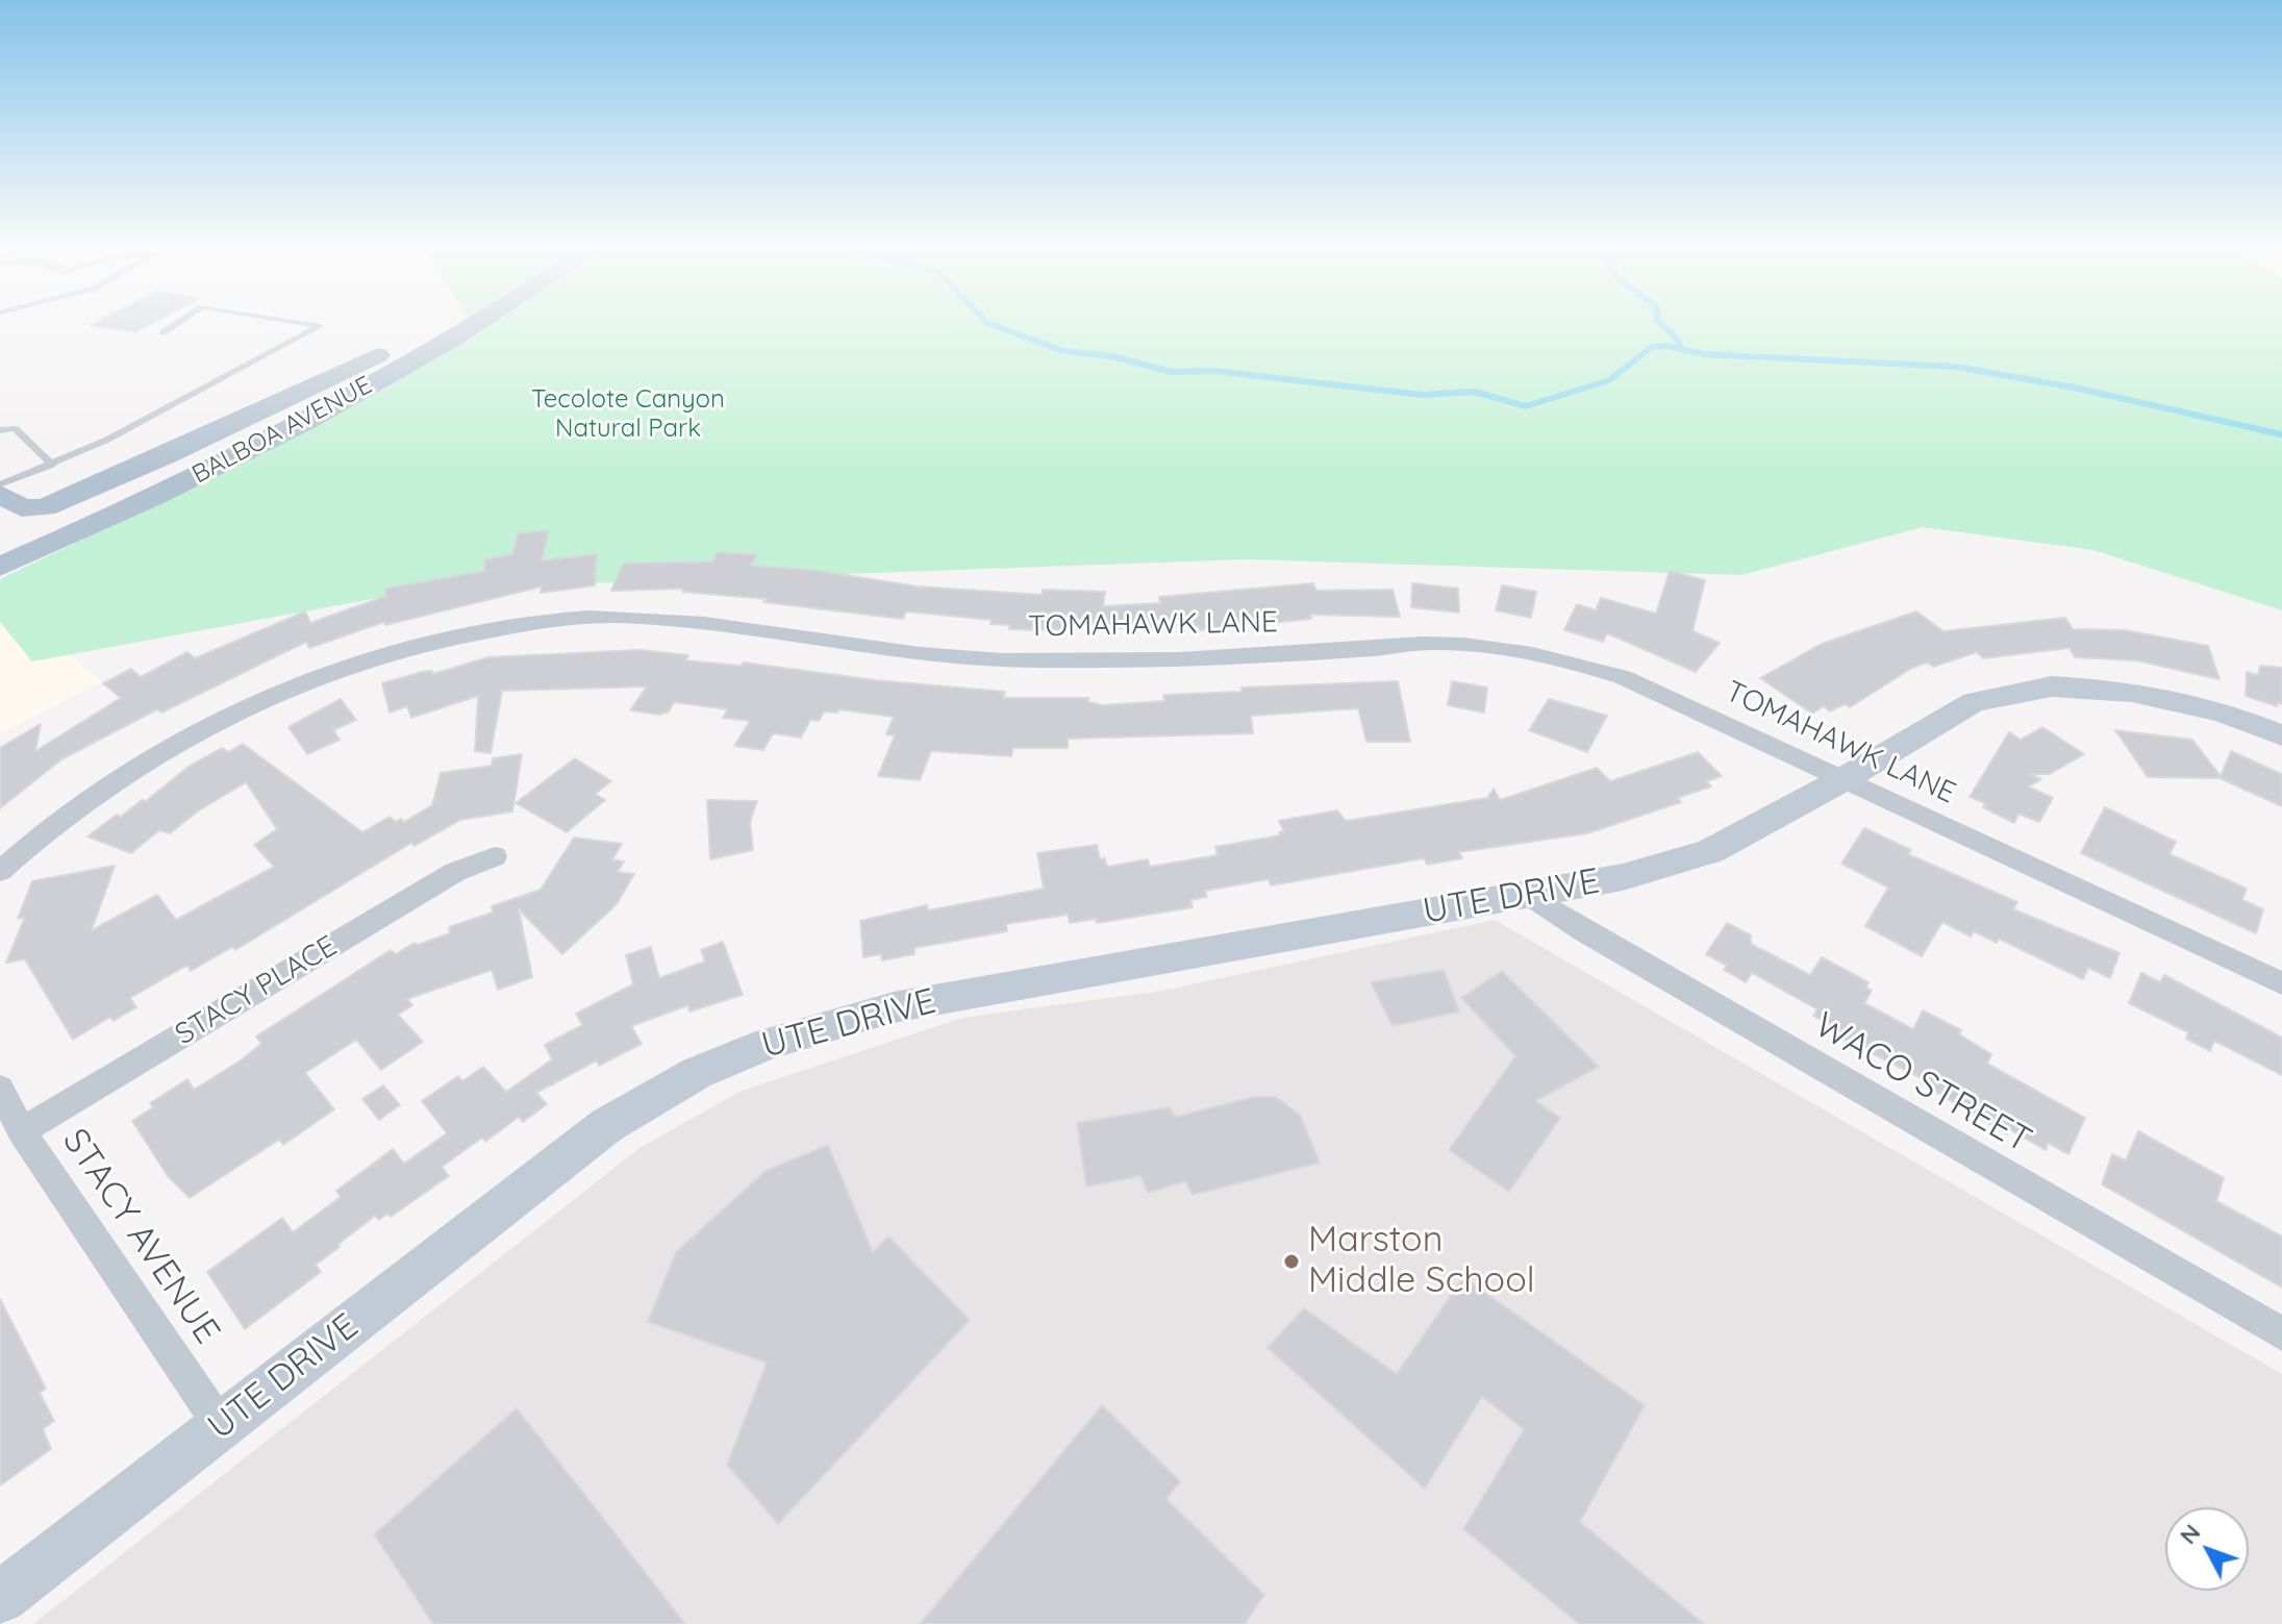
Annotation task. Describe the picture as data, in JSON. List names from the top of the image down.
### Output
{
  "streets": {
    "main road": ["BALBOA AVENUE"],
    "street": [
      "TOMAHAWK LANE",
      "UTE DRIVE",
      "STACY PLACE",
      "WACO STREET",
      "STACY AVENUE"
    ]
  },
  "crossings": [
    ["TOMAHAWK LANE", "UTE DRIVE"],
    ["UTE DRIVE", "WACO STREET"],
    ["UTE DRIVE", "STACY AVENUE"],
    ["STACY PLACE", "STACY AVENUE"]
  ],
  "parks": ["Tecolote Canyon Natural Park"],
  "places": ["Marston Middle School"],
  "north": "top left"
}
